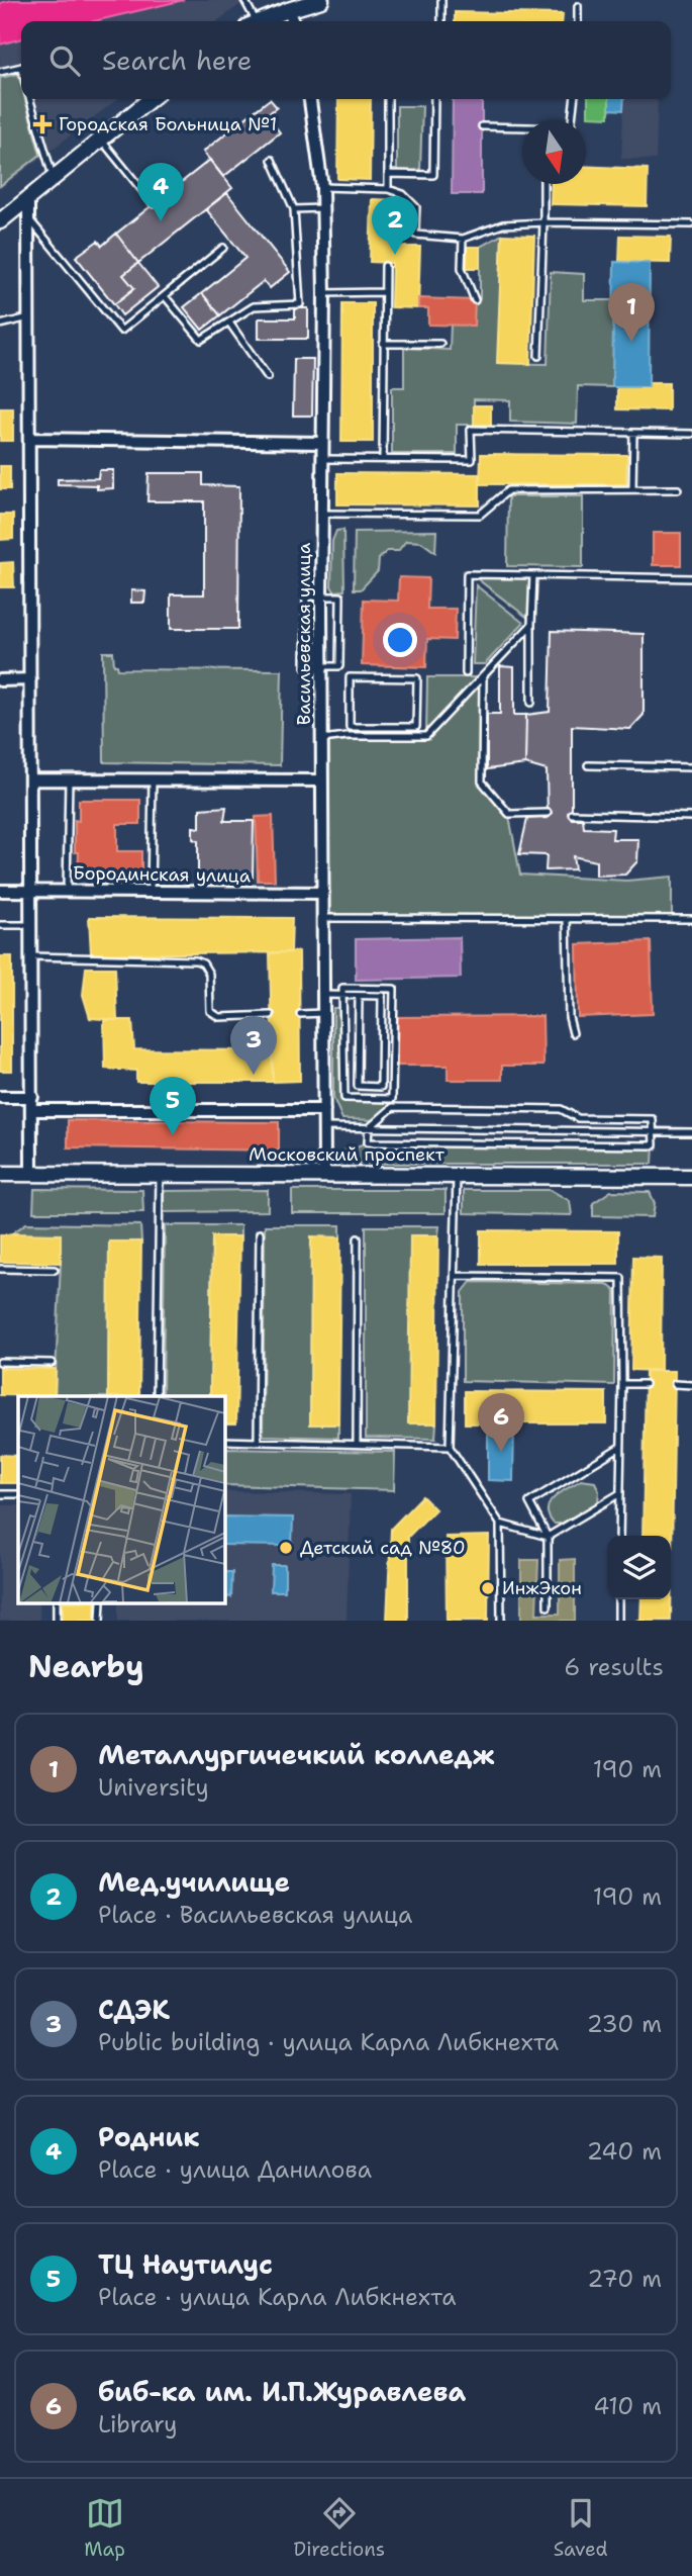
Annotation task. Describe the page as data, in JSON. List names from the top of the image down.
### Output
{
  "streets": {
    "street": ["Васильевская улица", "Бородинская улица", "Московский проспект"]
  },
  "crossings": [
    ["Васильевская улица", "Бородинская улица"],
    ["Васильевская улица", "Московский проспект"]
  ],
  "places": {
    "health": ["Городская Больница №1"],
    "other": ["Детский сад №80", "ИнжЭкон"]
  },
  "north": "bottom",
  "page": {
    "search": "Search here",
    "pins": [
      "4",
      "2",
      "1",
      "3",
      "5",
      "6"
    ],
    "heading": ["Nearby", "6 results"],
    "list": [
      {
        "mark": "1",
        "name": "Металлургичечкий колледж",
        "note": "University",
        "value": "190 m"
      },
      {
        "mark": "2",
        "name": "Мед.училище",
        "note": "Place · Васильевская улица",
        "value": "190 m"
      },
      {
        "mark": "3",
        "name": "СДЭК",
        "note": "Public building · улица Карла Либкнехта",
        "value": "230 m"
      },
      {
        "mark": "4",
        "name": "Родник",
        "note": "Place · улица Данилова",
        "value": "240 m"
      },
      {
        "mark": "5",
        "name": "ТЦ Наутилус",
        "note": "Place · улица Карла Либкнехта",
        "value": "270 m"
      },
      {
        "mark": "6",
        "name": "биб-ка им. И.П.Журавлева",
        "note": "Library",
        "value": "410 m"
      }
    ],
    "nav": ["Map", "Directions", "Saved"]
  }
}
